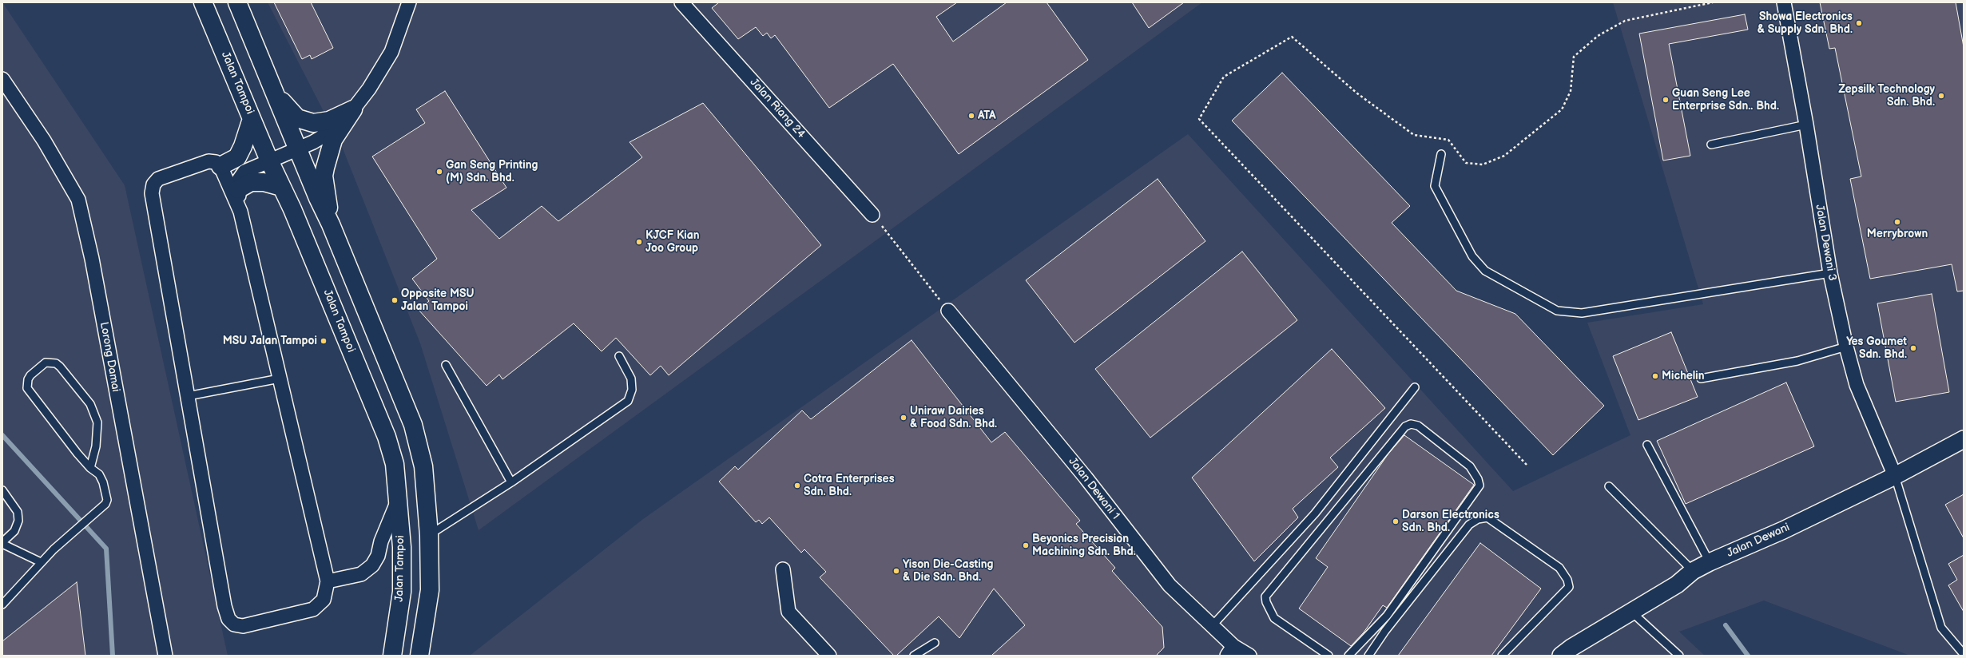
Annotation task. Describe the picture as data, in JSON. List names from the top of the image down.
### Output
{
  "streets": {
    "main road": ["Jalan Tampoi"],
    "street": [
      "Jalan Riang 24",
      "Jalan Dewani 3",
      "Lorong Damai",
      "Jalan Dewani 1",
      "Jalan Dewani"
    ]
  },
  "crossings": [
    ["Jalan Dewani 3", "Jalan Dewani"]
  ],
  "places": [
    "Showa Electronics & Supply Sdn. Bhd.",
    "Zepsilk Technology Sdn. Bhd.",
    "Guan Seng Lee Enterprise Sdn.. Bhd.",
    "ATA",
    "Gan Seng Printing (M) Sdn. Bhd.",
    "Merrybrown",
    "KJCF Kian Joo Group",
    "Opposite MSU Jalan Tampoi",
    "MSU Jalan Tampoi",
    "Yes Goumet Sdn. Bhd.",
    "Michelin",
    "Uniraw Dairies & Food Sdn. Bhd.",
    "Cotra Enterprises Sdn. Bhd.",
    "Darson Electronics Sdn. Bhd.",
    "Beyonics Precision Machining Sdn. Bhd.",
    "Yison Die-Casting & Die Sdn. Bhd."
  ]
}
